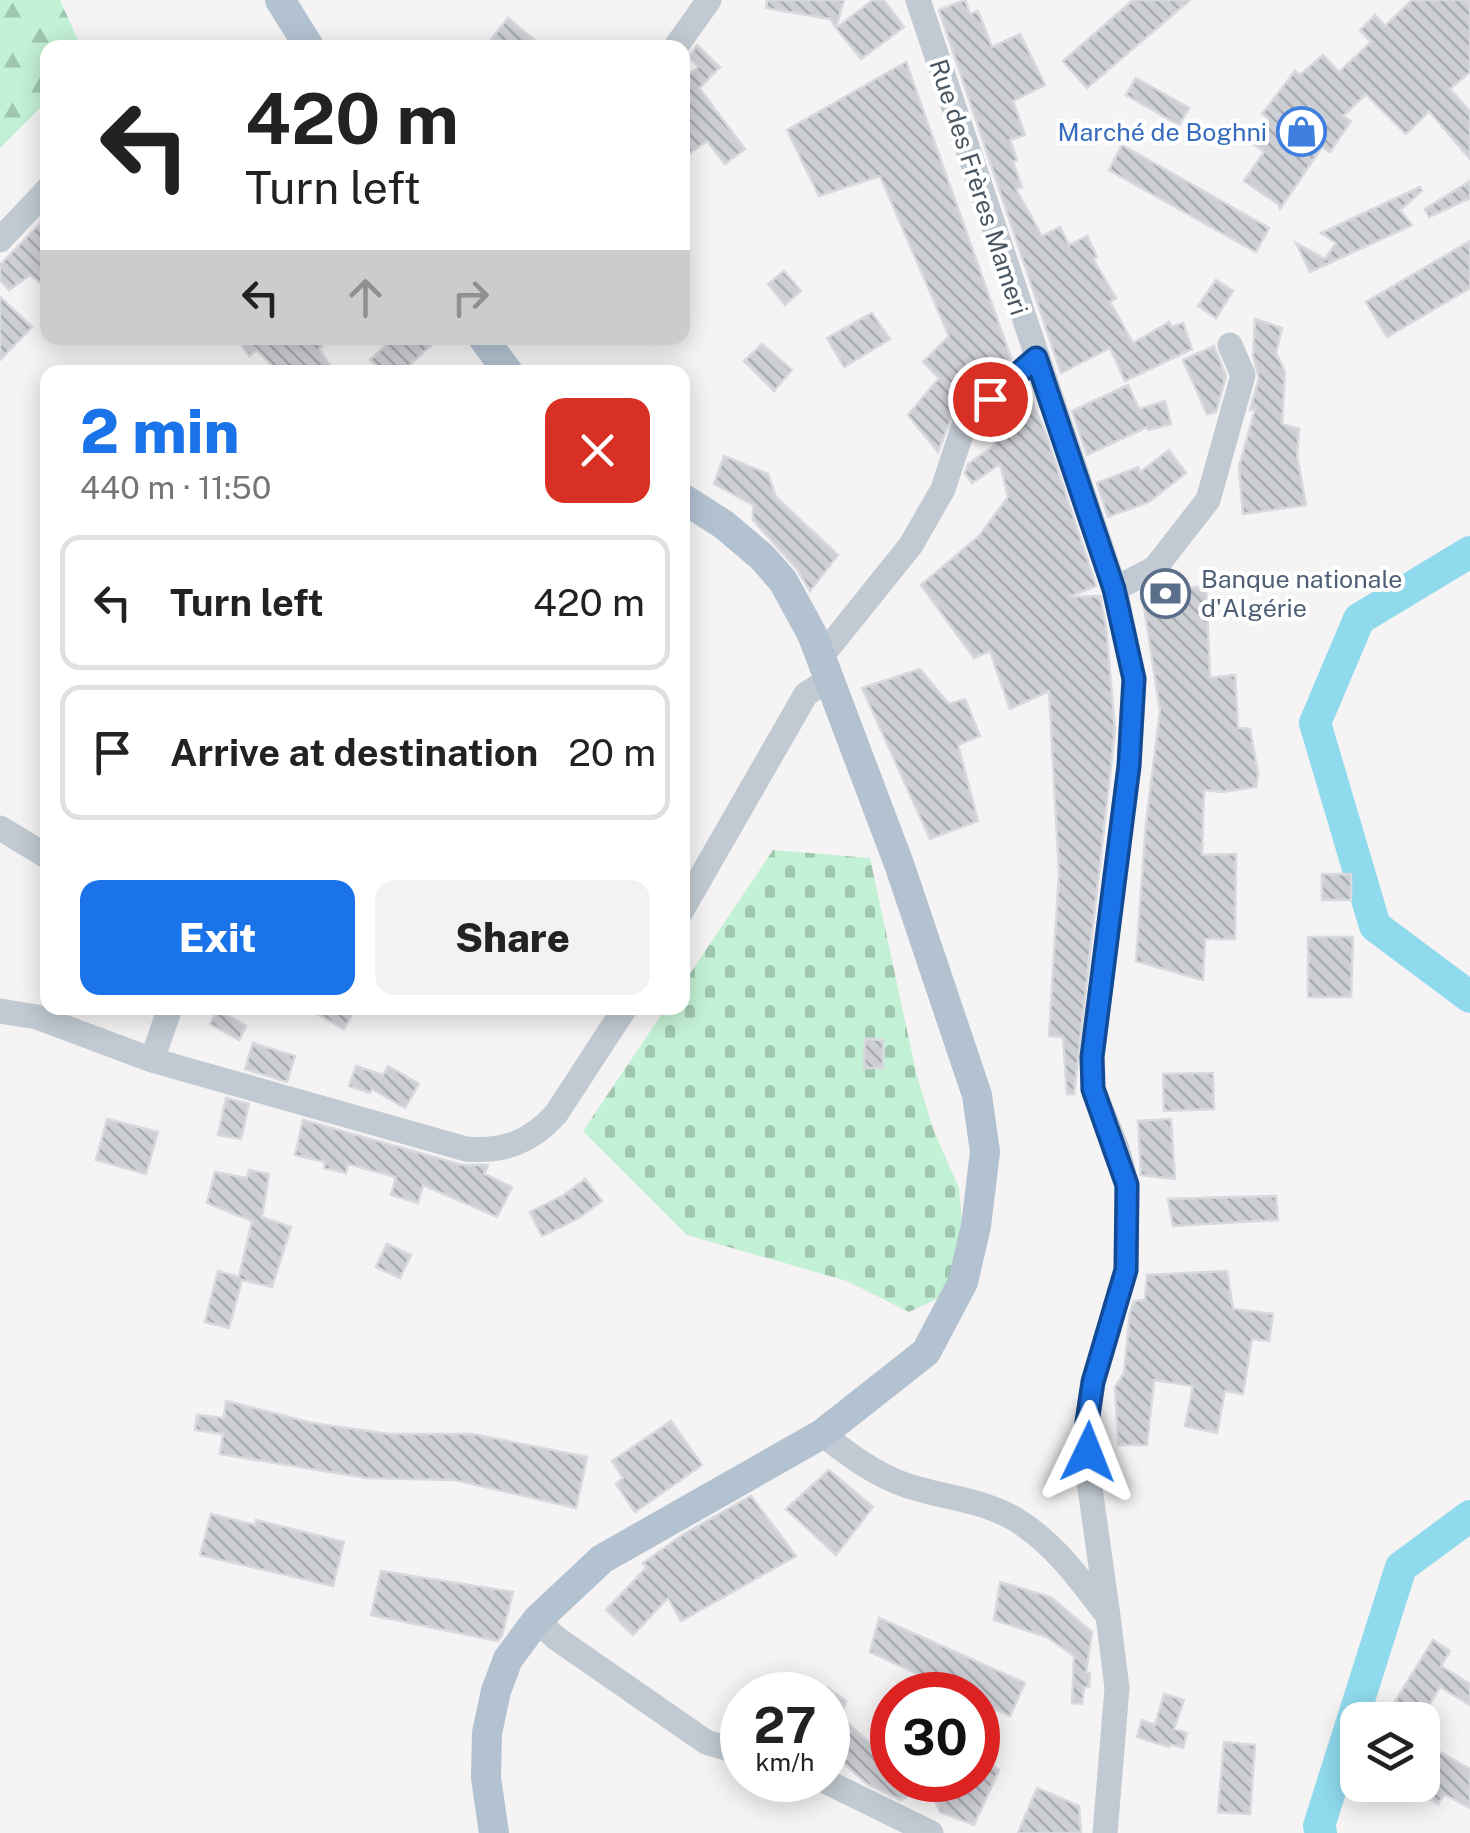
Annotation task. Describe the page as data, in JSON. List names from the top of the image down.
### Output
{
  "streets": {
    "street": ["Rue des Frères Mameri"]
  },
  "places": {
    "shop": ["Marché de Boghni"],
    "bank": ["Banque nationale d'Algérie"]
  },
  "page": {
    "turn": ["420 m", "Turn left"],
    "heading": ["2 min", "440 m · 11:50"],
    "list": [
      {
        "name": "Turn left",
        "value": "420 m"
      },
      {
        "name": "Arrive at destination",
        "value": "20 m"
      }
    ],
    "buttons": ["Exit", "Share"],
    "speed": "27 km/h",
    "limit": "30"
  }
}
